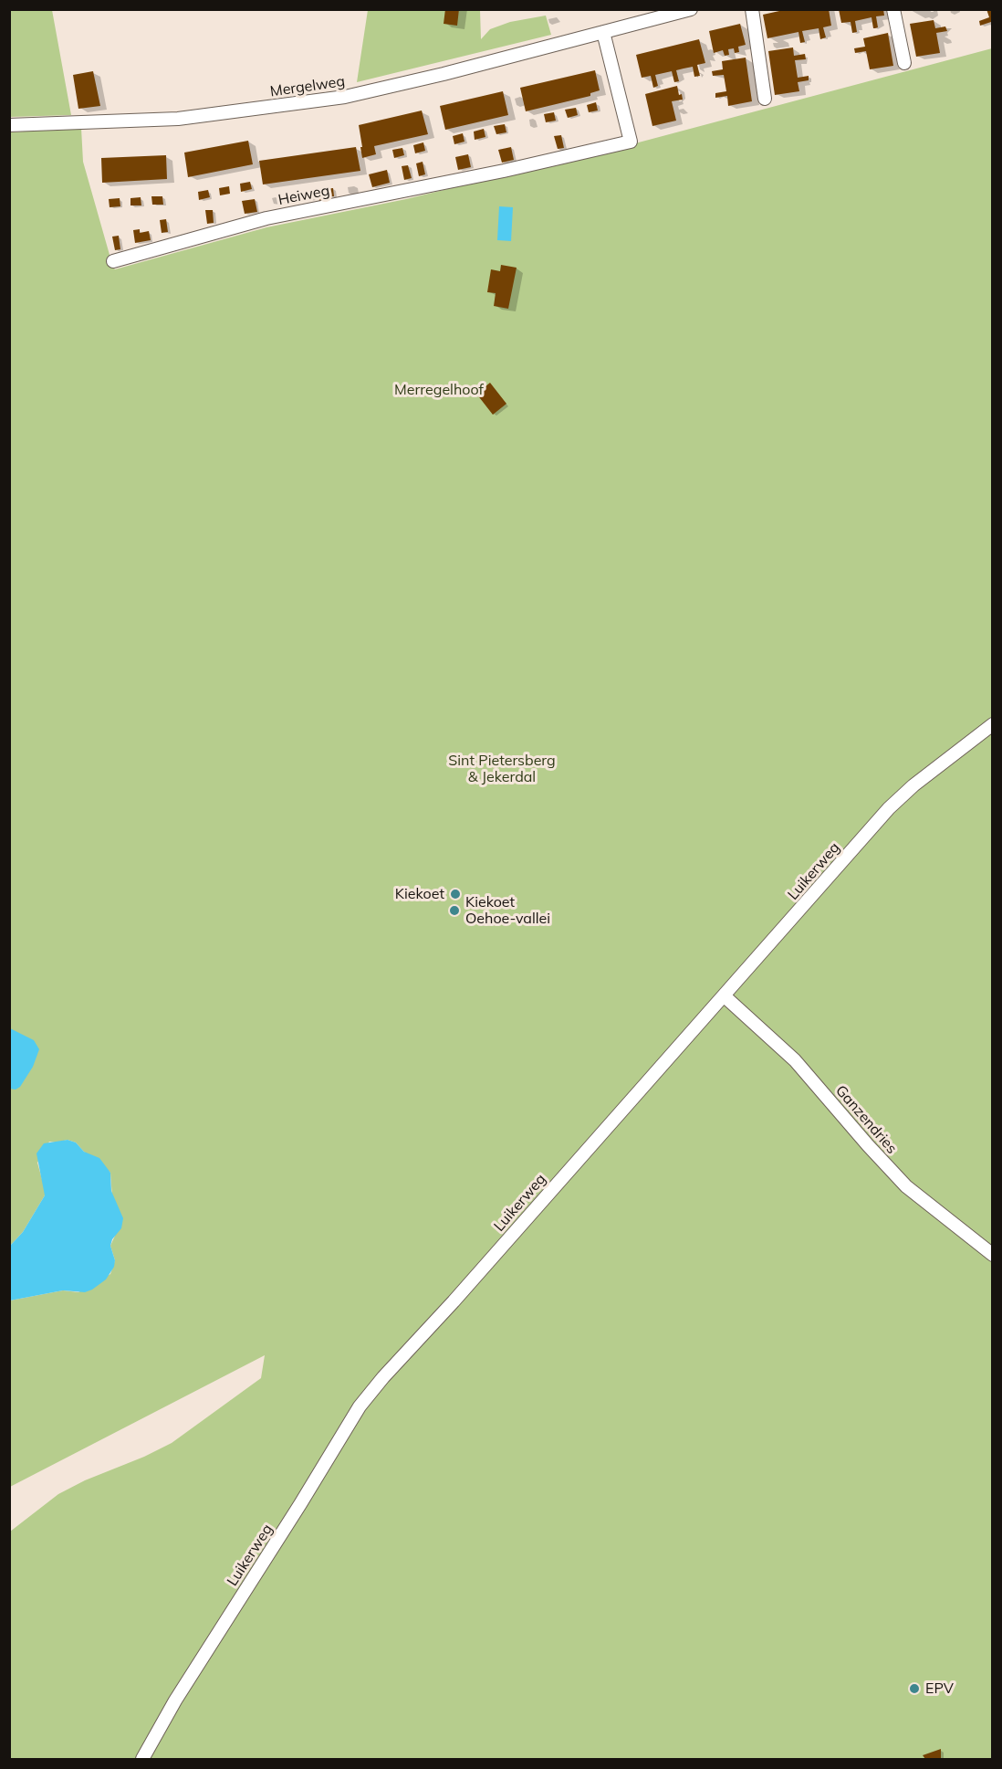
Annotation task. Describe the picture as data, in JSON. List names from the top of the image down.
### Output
{
  "streets": {
    "street": [
      "Mergelweg",
      "Heiweg",
      "Luikerweg",
      "Ganzendries"
    ]
  },
  "crossings": [
    ["Mergelweg", "Heiweg"],
    ["Luikerweg", "Ganzendries"]
  ],
  "parks": ["Merregelhoof", "Sint Pietersberg & Jekerdal"],
  "places": ["Kiekoet", "Kiekoet Oehoe-vallei", "EPV"]
}
